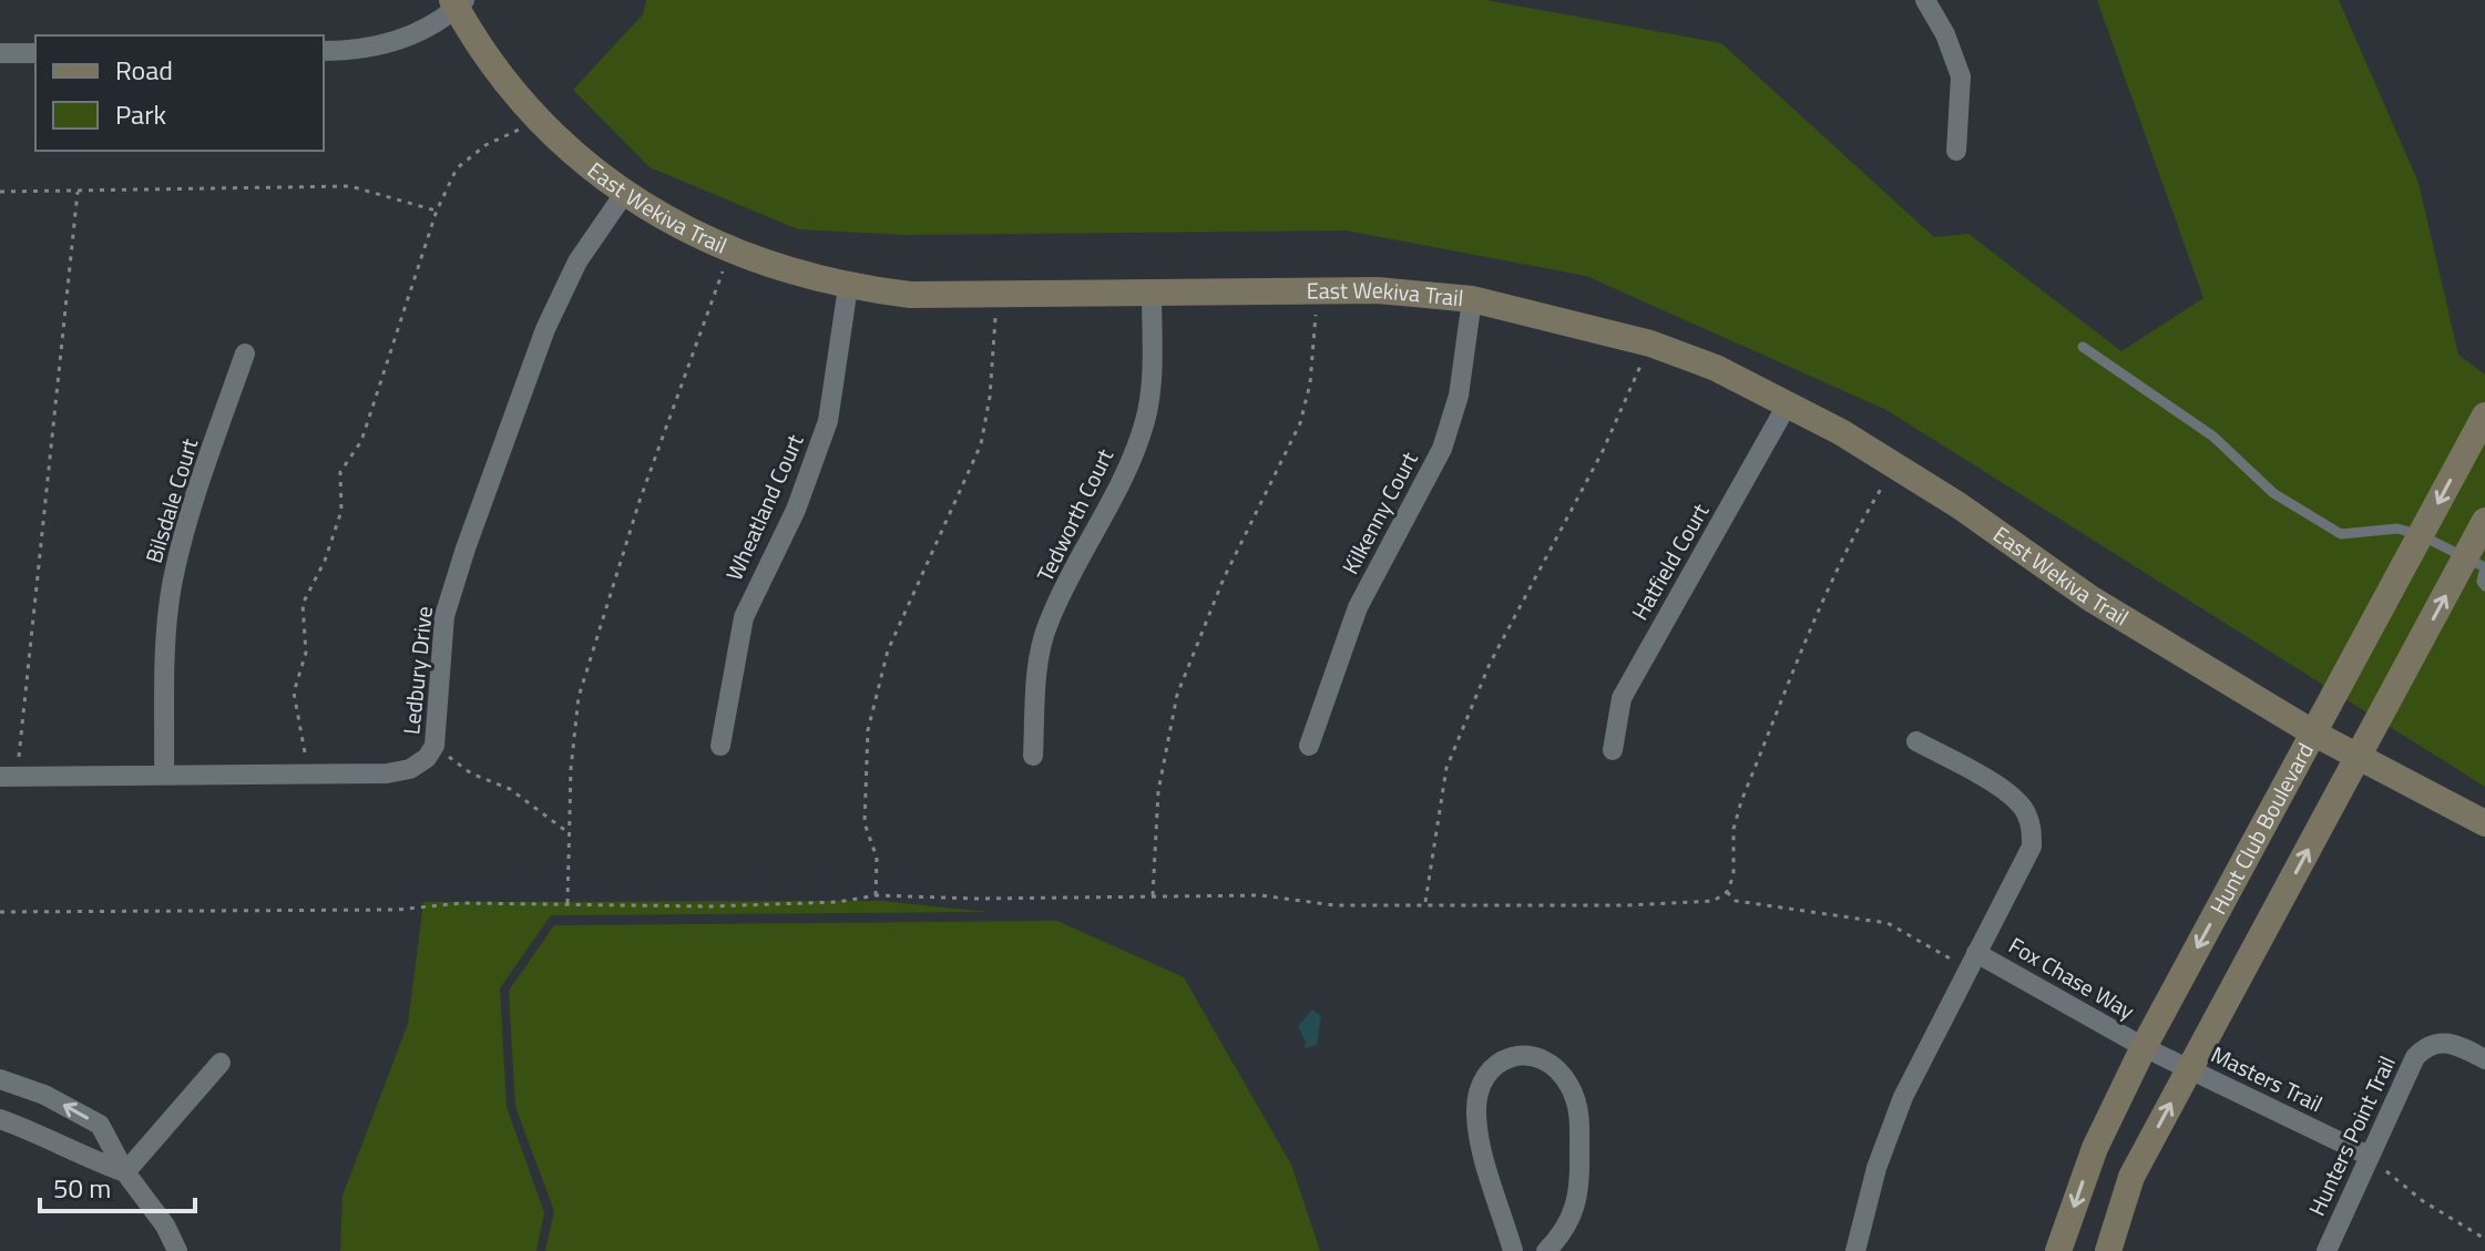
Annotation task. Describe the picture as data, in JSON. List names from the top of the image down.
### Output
{
  "streets": {
    "street": [
      "East Wekiva Trail",
      "Bilsdale Court",
      "Wheatland Court",
      "Kilkenny Court",
      "Tedworth Court",
      "Hatfield Court",
      "Ledbury Drive",
      "Hunt Club Boulevard",
      "Fox Chase Way",
      "Masters Trail",
      "Hunters Point Trail"
    ]
  },
  "crossings": [
    ["East Wekiva Trail", "Wheatland Court"],
    ["East Wekiva Trail", "Kilkenny Court"],
    ["East Wekiva Trail", "Tedworth Court"],
    ["East Wekiva Trail", "Hatfield Court"],
    ["East Wekiva Trail", "Ledbury Drive"],
    ["East Wekiva Trail", "Hunt Club Boulevard"],
    ["Bilsdale Court", "Ledbury Drive"],
    ["Hunt Club Boulevard", "Fox Chase Way"],
    ["Hunt Club Boulevard", "Masters Trail"],
    ["Fox Chase Way", "Masters Trail"],
    ["Masters Trail", "Hunters Point Trail"]
  ],
  "legend": ["Road", "Park"],
  "scale_bar": "50 m"
}
